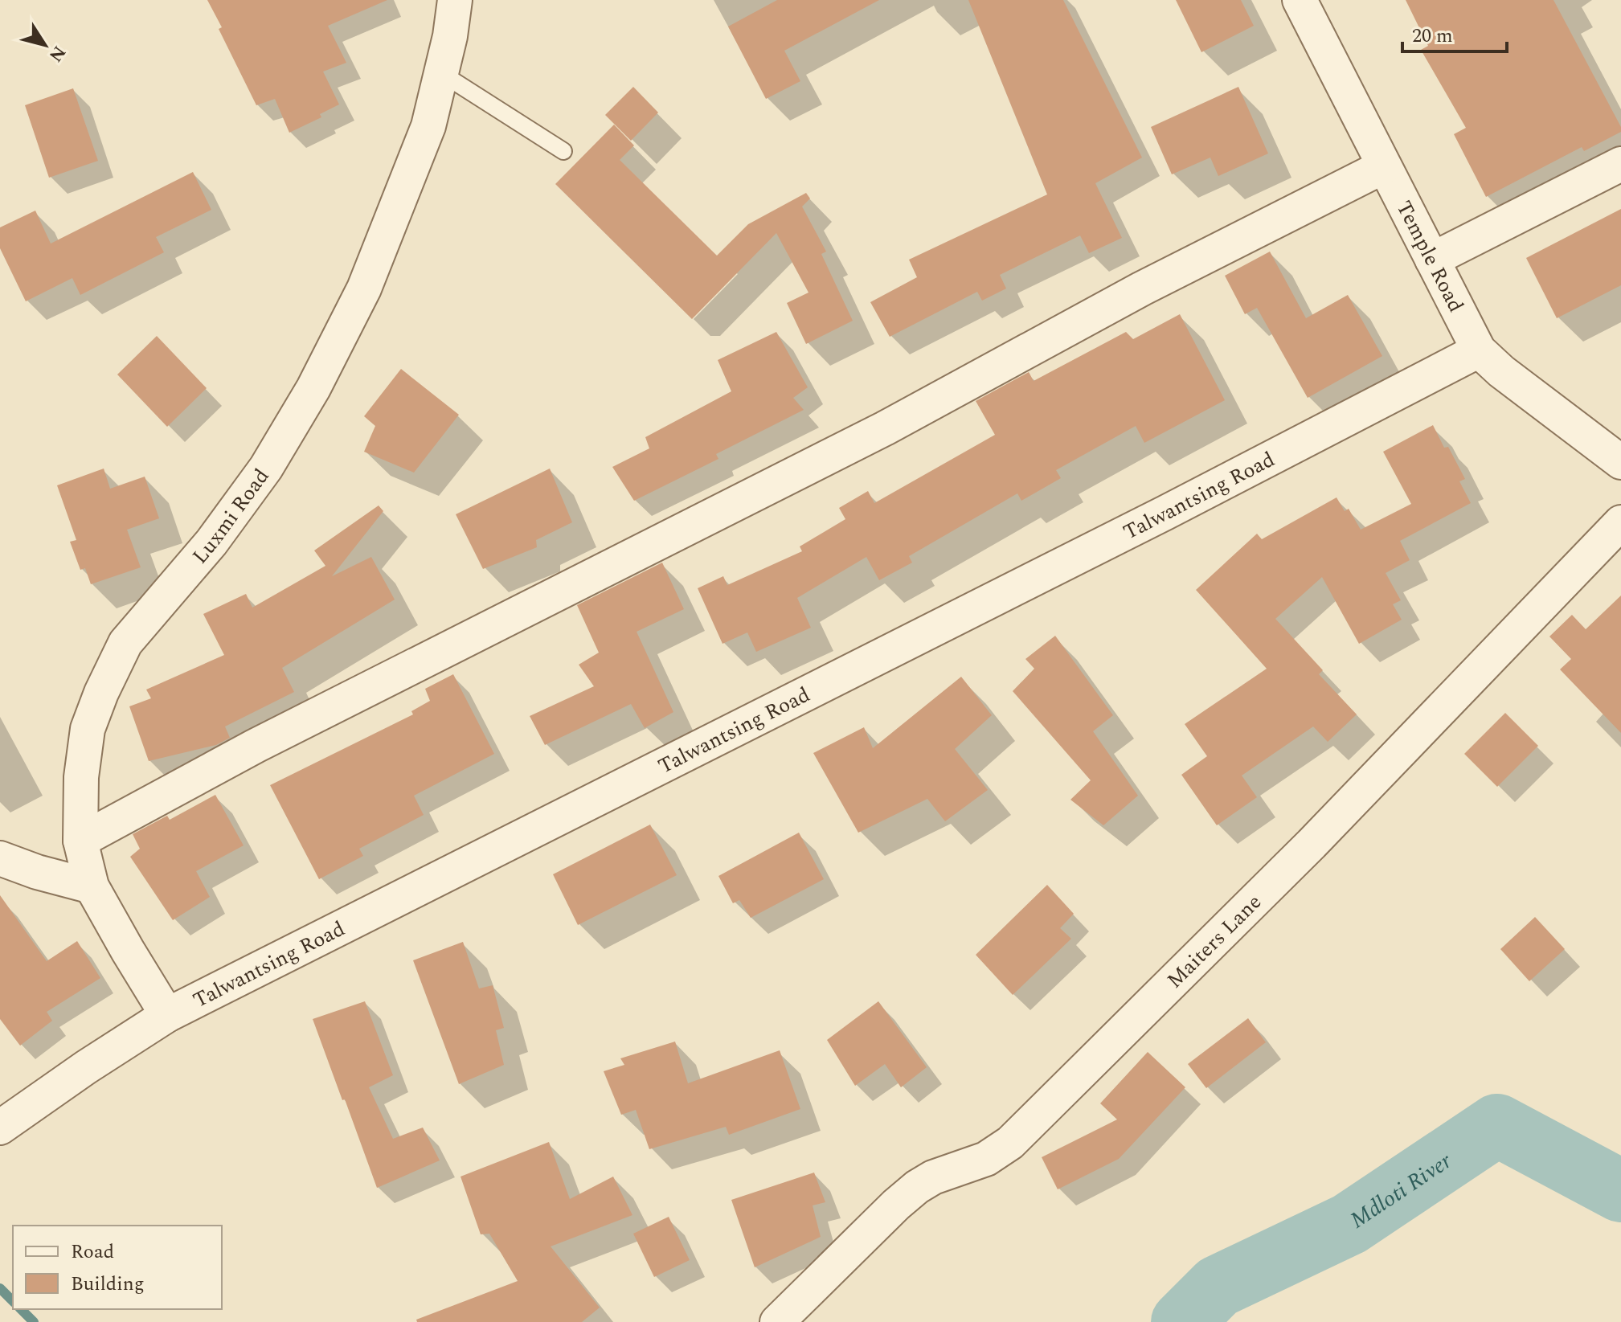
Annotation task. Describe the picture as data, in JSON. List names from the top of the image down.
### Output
{
  "streets": {
    "street": [
      "Temple Road",
      "Talwantsing Road",
      "Luxmi Road",
      "Maiters Lane"
    ]
  },
  "crossings": [
    ["Temple Road", "Talwantsing Road"],
    ["Talwantsing Road", "Luxmi Road"]
  ],
  "water": ["Mdloti River"],
  "legend": ["Road", "Building"],
  "scale_bar": "20 m",
  "north": "bottom right"
}
